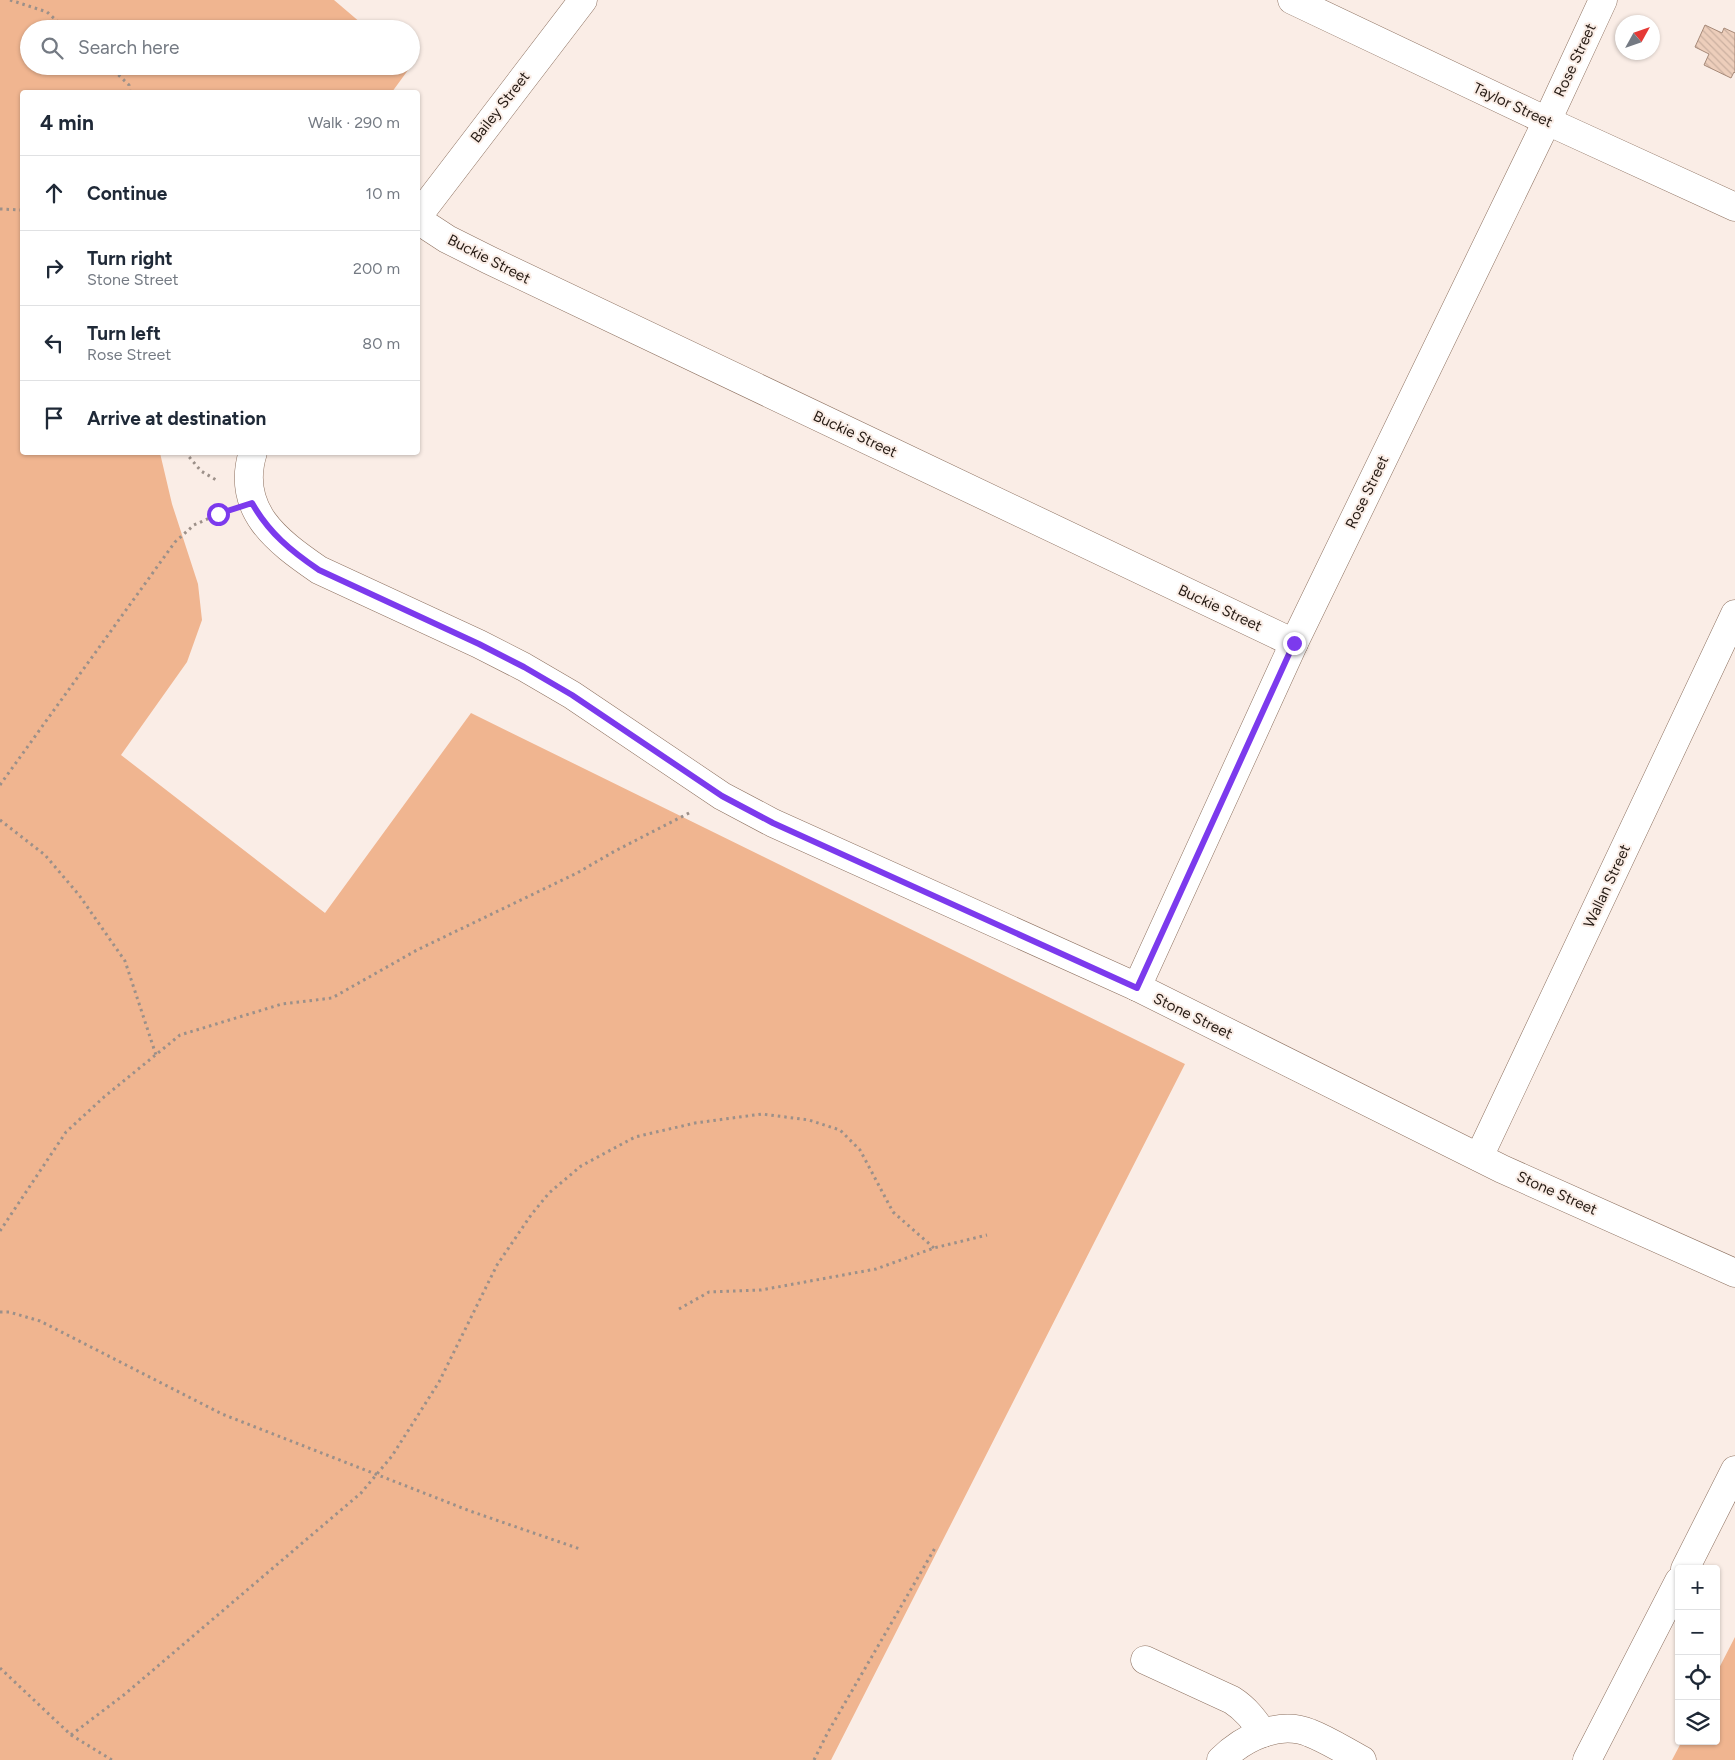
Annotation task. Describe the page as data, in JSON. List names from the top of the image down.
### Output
{
  "streets": {
    "street": [
      "Rose Street",
      "Taylor Street",
      "Bailey Street",
      "Buckie Street",
      "Wallan Street",
      "Stone Street"
    ]
  },
  "crossings": [
    ["Rose Street", "Taylor Street"],
    ["Rose Street", "Buckie Street"],
    ["Rose Street", "Stone Street"],
    ["Wallan Street", "Stone Street"]
  ],
  "north": "top right",
  "page": {
    "search": "Search here",
    "heading": ["4 min", "Walk · 290 m"],
    "list": [
      ["Continue", "10 m"],
      ["Turn right", "Stone Street", "200 m"],
      ["Turn left", "Rose Street", "80 m"],
      "Arrive at destination"
    ],
    "map_buttons": ["+", "−"]
  }
}
